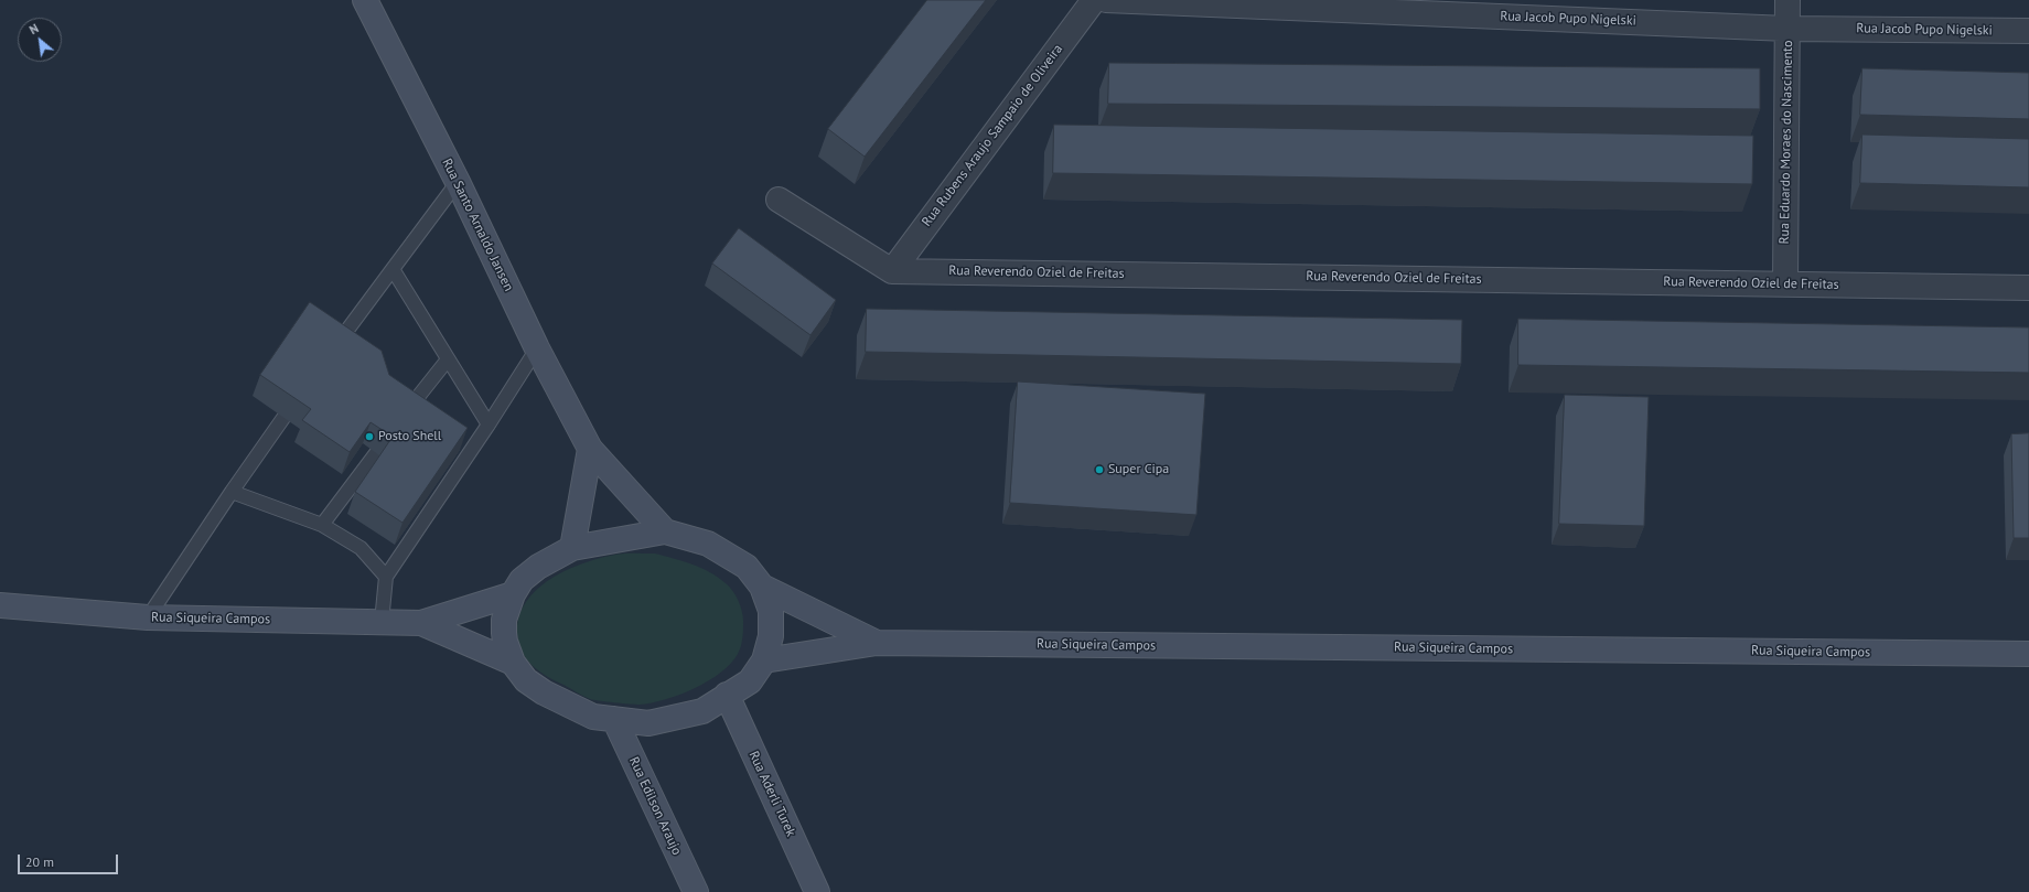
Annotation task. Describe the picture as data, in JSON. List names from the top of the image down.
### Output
{
  "streets": {
    "main road": [
      "Rua Santo Arnaldo Jansen",
      "Rua Siqueira Campos",
      "Rua Aderli Turek",
      "Rua Edilson Araujo"
    ],
    "street": [
      "Rua Jacob Pupo Nigelski",
      "Rua Rubens Araujo Sampaio de Oliveira",
      "Rua Eduardo Moraes do Nascimento",
      "Rua Reverendo Oziel de Freitas"
    ]
  },
  "crossings": [
    ["Rua Jacob Pupo Nigelski", "Rua Eduardo Moraes do Nascimento"],
    ["Rua Rubens Araujo Sampaio de Oliveira", "Rua Reverendo Oziel de Freitas"],
    ["Rua Eduardo Moraes do Nascimento", "Rua Reverendo Oziel de Freitas"]
  ],
  "places": ["Posto Shell", "Super Cipa"],
  "scale_bar": "20 m",
  "north": "top left"
}
